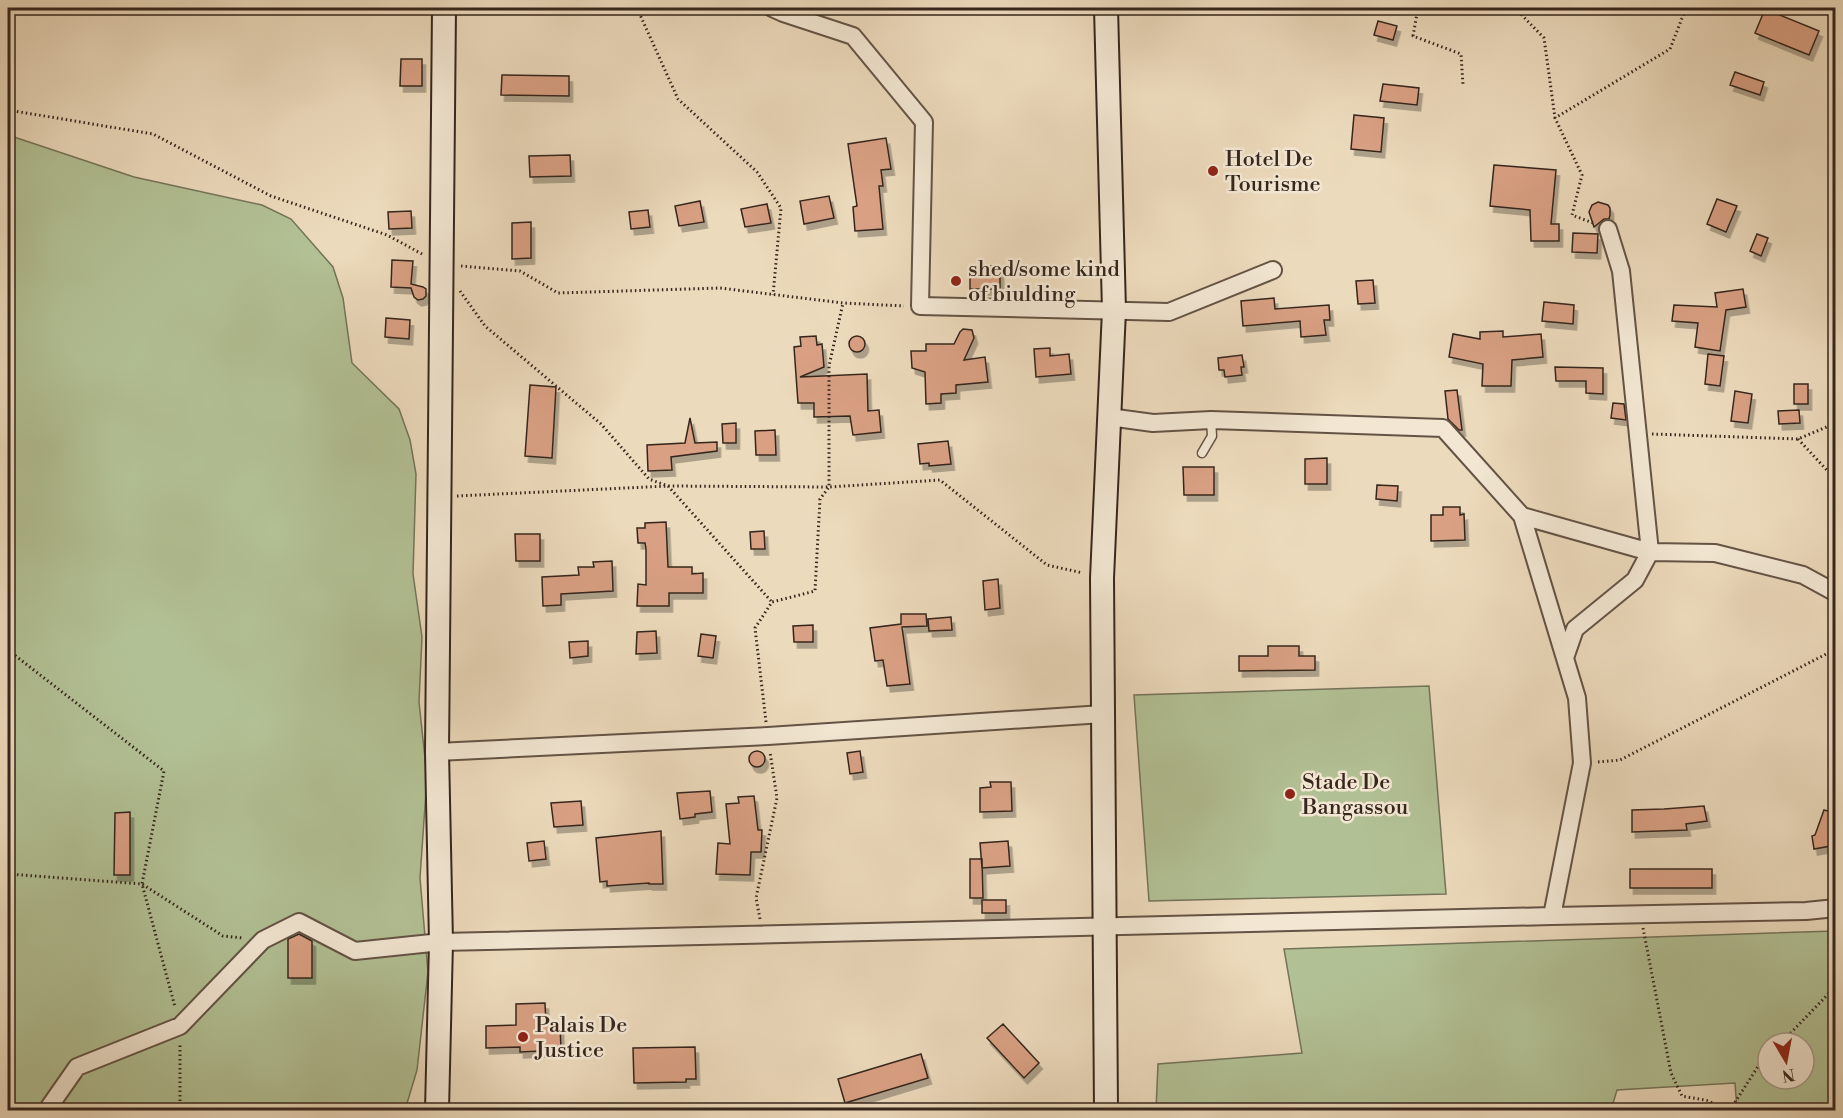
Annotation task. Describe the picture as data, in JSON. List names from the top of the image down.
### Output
{
  "places": [
    "Hotel De Tourisme",
    "shed/some kind of biulding",
    "Stade De Bangassou",
    "Palais De Justice"
  ],
  "north": "bottom"
}
